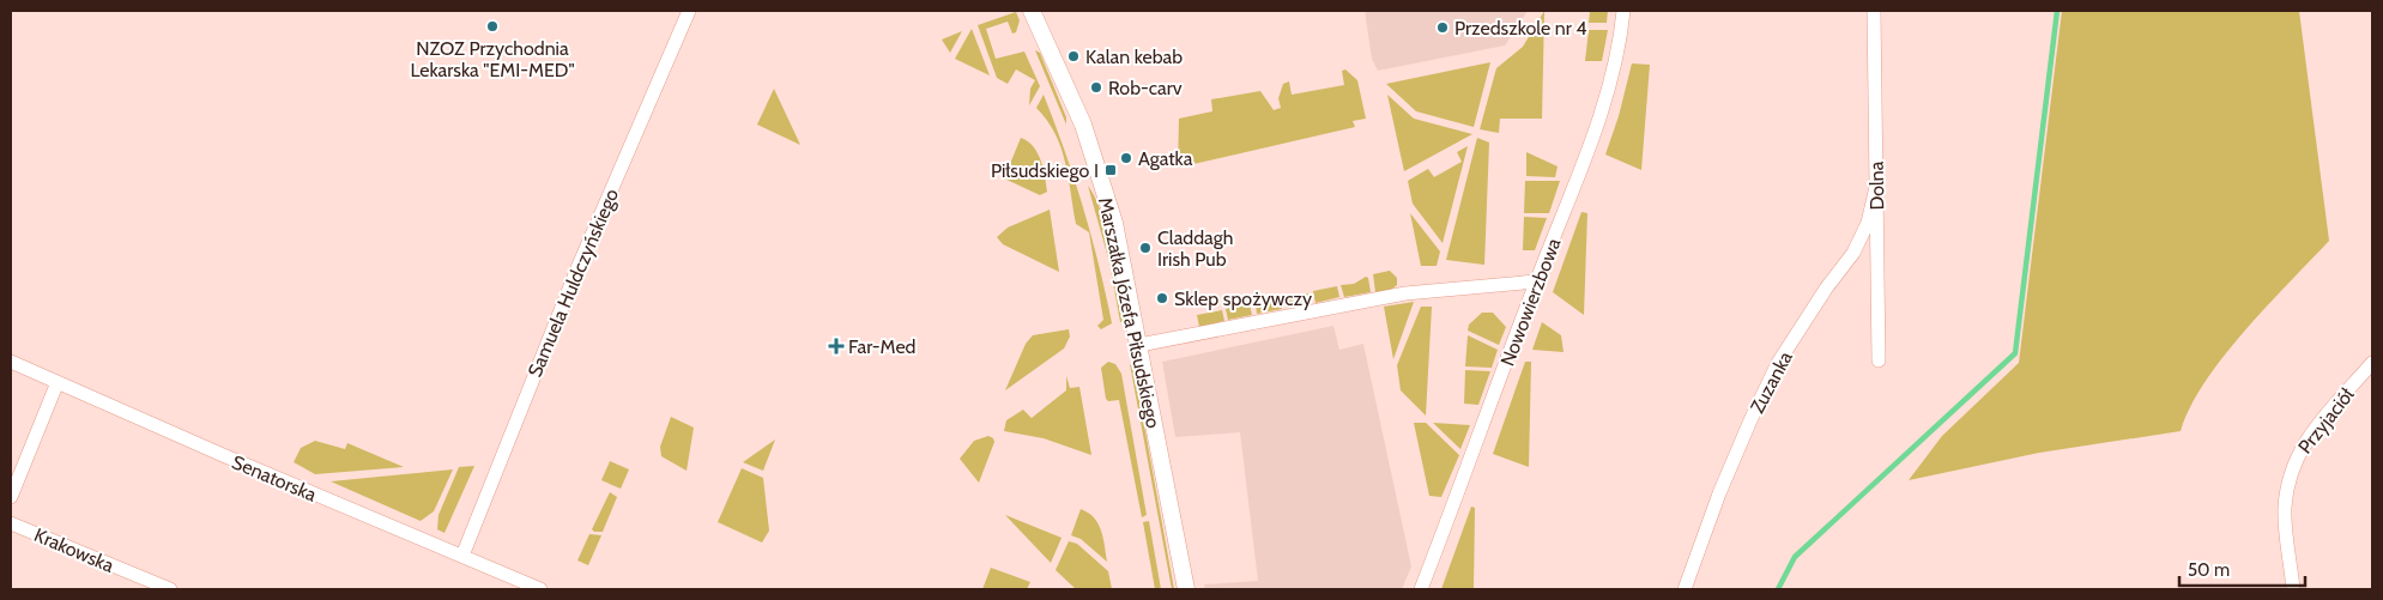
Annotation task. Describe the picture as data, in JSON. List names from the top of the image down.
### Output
{
  "streets": {
    "street": [
      "Dolna",
      "Samuela Huldczyńskiego",
      "Nowowierzbowa",
      "Marszałka Józefa Piłsudskiego",
      "Zuzanka",
      "Przyjaciół",
      "Senatorska",
      "Krakowska"
    ]
  },
  "crossings": [
    ["Dolna", "Zuzanka"],
    ["Samuela Huldczyńskiego", "Senatorska"]
  ],
  "places": {
    "other": [
      "NZOZ Przychodnia Lekarska \"EMI-MED\"",
      "Przedszkole nr 4",
      "Kalan kebab",
      "Rob-carv",
      "Agatka",
      "Claddagh Irish Pub",
      "Sklep spożywczy"
    ],
    "transit": ["Piłsudskiego I"],
    "health": ["Far-Med"]
  },
  "scale_bar": "50 m"
}
